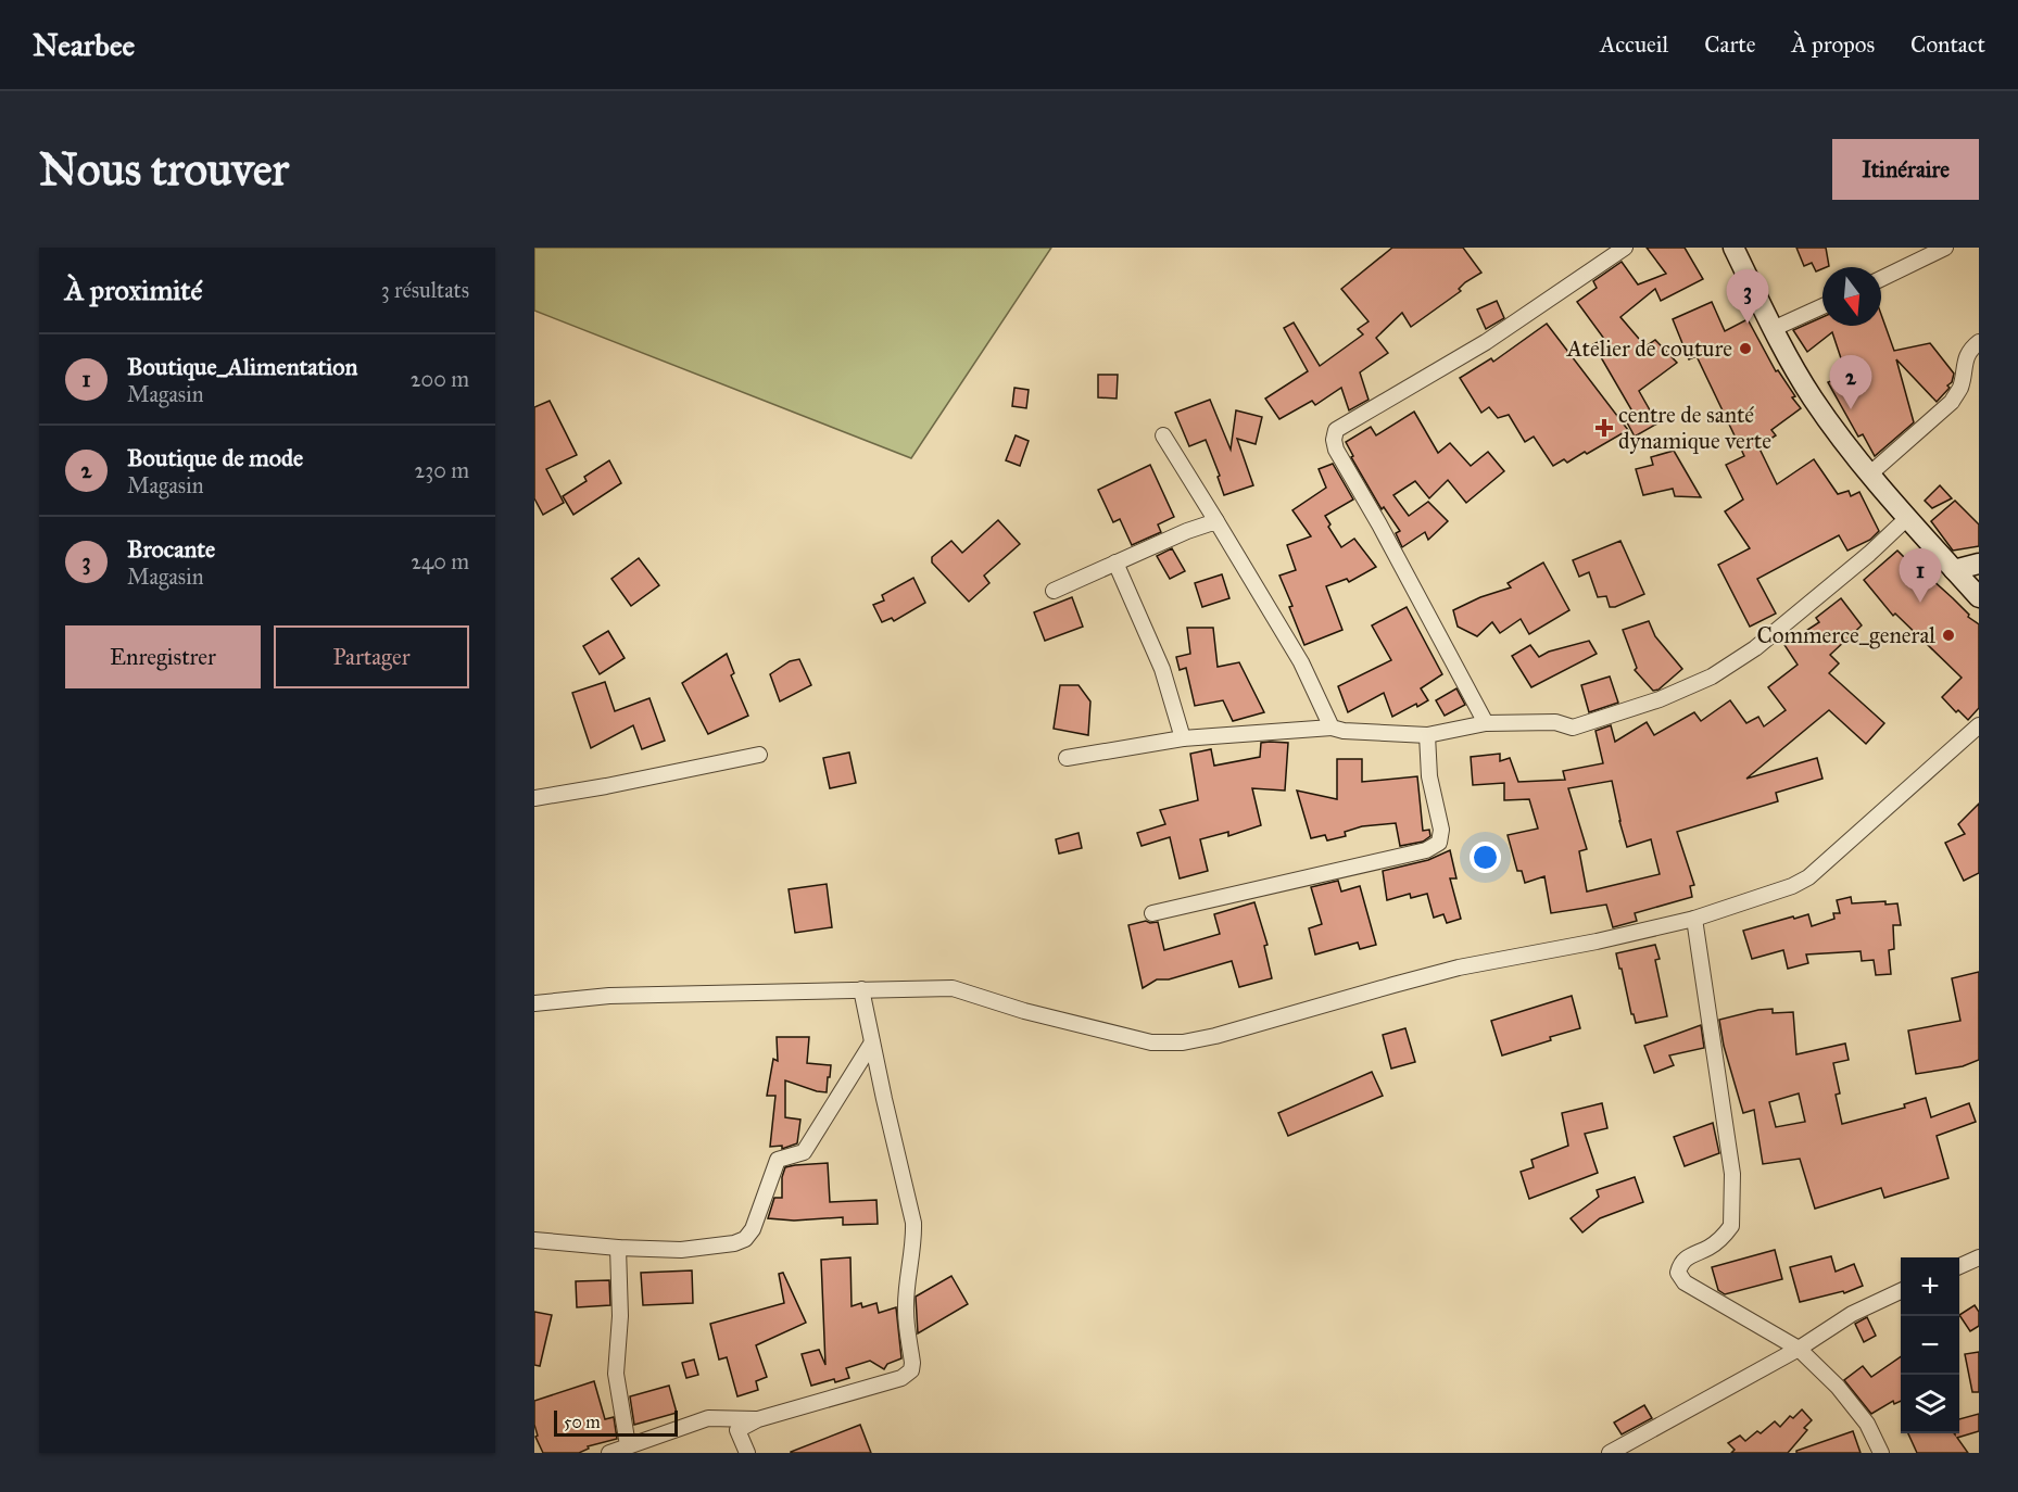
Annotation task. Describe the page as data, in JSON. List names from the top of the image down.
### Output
{
  "places": {
    "other": ["Atelier de couture", "Commerce_general"],
    "health": ["centre de santé dynamique verte"]
  },
  "scale_bar": "50 m",
  "north": "bottom",
  "page": {
    "header": "Nearbee",
    "nav": [
      "Accueil",
      "Carte",
      "À propos",
      "Contact"
    ],
    "buttons": [
      "Itinéraire",
      ["Enregistrer", "Partager"]
    ],
    "title": "Nous trouver",
    "heading": ["À proximité", "3 résultats"],
    "pins": ["3", "2", "1"],
    "list": [
      {
        "mark": "1",
        "name": "Boutique_Alimentation",
        "note": "Magasin",
        "value": "200 m"
      },
      {
        "mark": "2",
        "name": "Boutique de mode",
        "note": "Magasin",
        "value": "230 m"
      },
      {
        "mark": "3",
        "name": "Brocante",
        "note": "Magasin",
        "value": "240 m"
      }
    ],
    "map_buttons": ["+", "−"],
    "scale": "50 m"
  }
}
